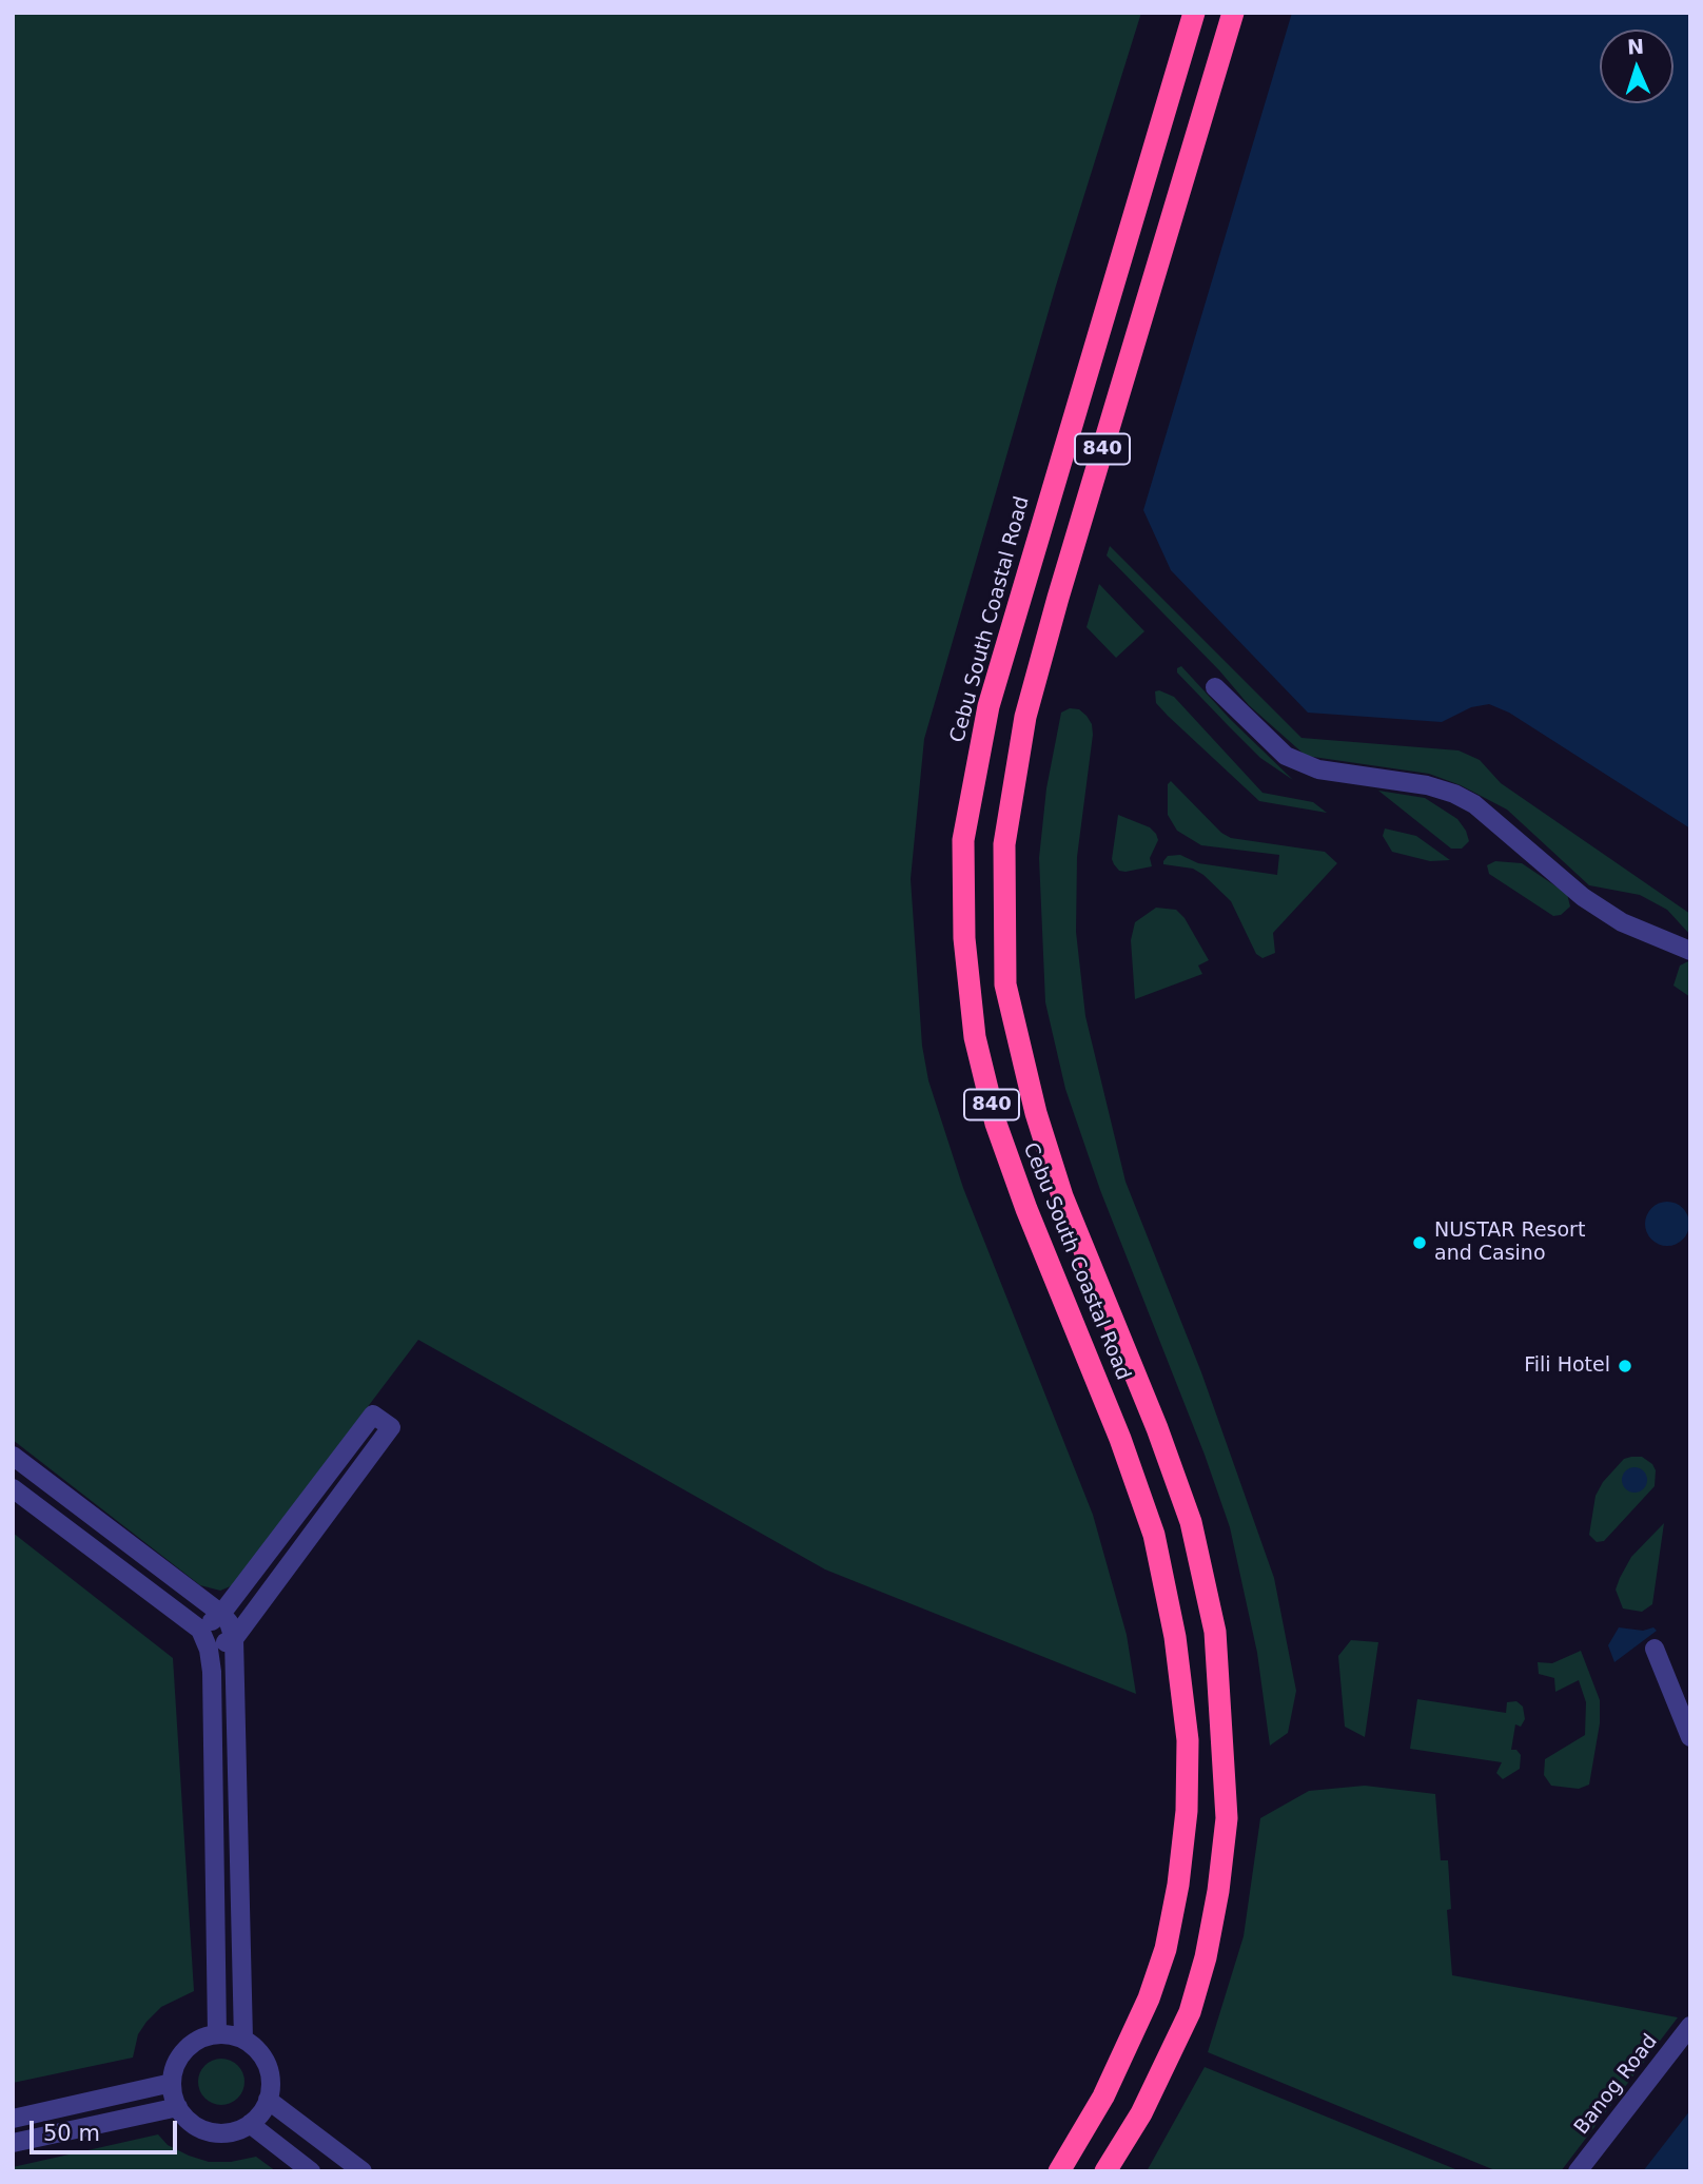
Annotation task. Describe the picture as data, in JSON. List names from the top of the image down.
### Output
{
  "streets": {
    "highway": ["840", "Cebu South Coastal Road"],
    "street": ["Banog Road"]
  },
  "places": ["NUSTAR Resort and Casino", "Fili Hotel"],
  "scale_bar": "50 m",
  "north": "top"
}
